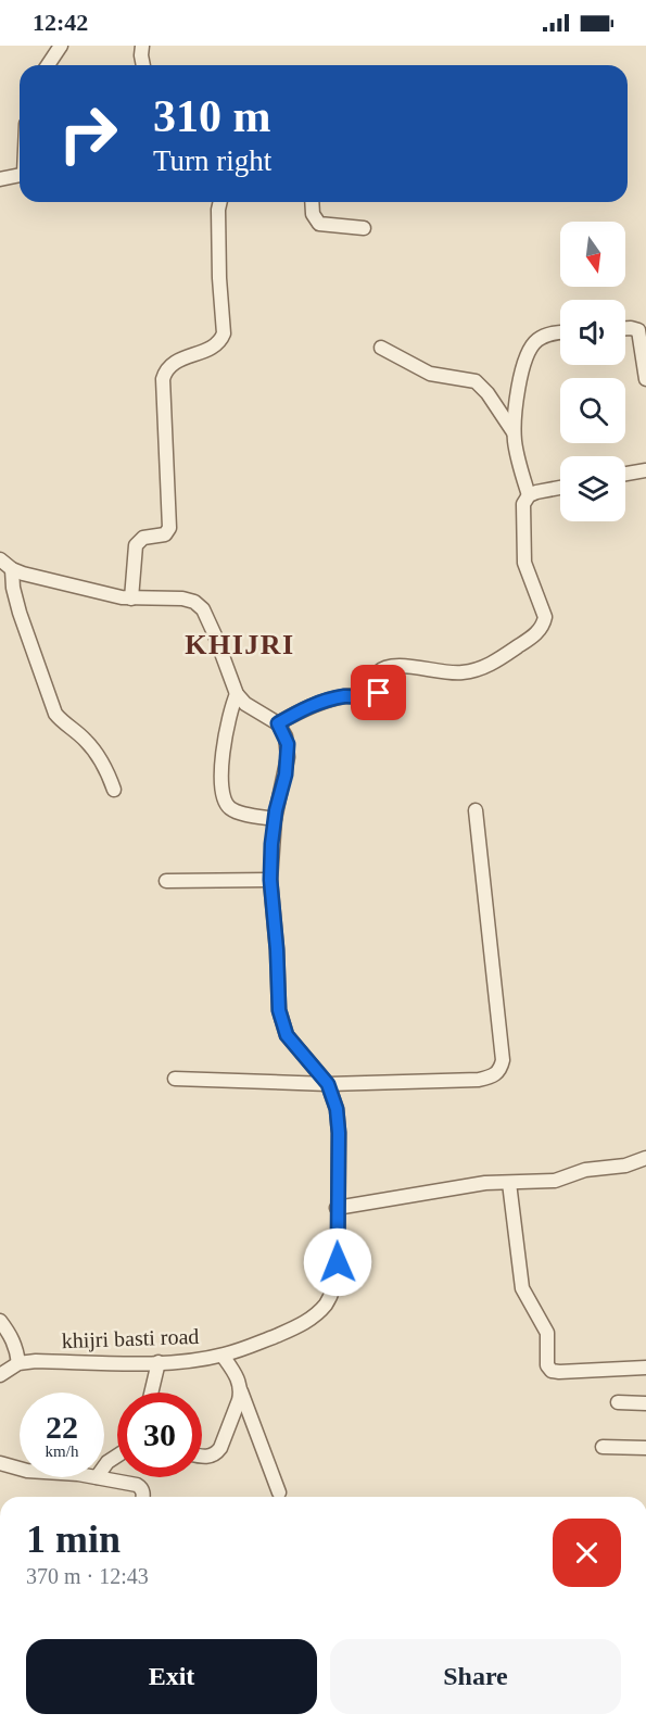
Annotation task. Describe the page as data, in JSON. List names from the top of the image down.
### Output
{
  "streets": {
    "street": ["khijri basti road"]
  },
  "districts": ["KHIJRI"],
  "north": "bottom",
  "page": {
    "status": "12:42",
    "turn": ["310 m", "Turn right"],
    "speed": "22 km/h",
    "limit": "30",
    "heading": ["1 min", "370 m · 12:43"],
    "buttons": ["Exit", "Share"]
  }
}
